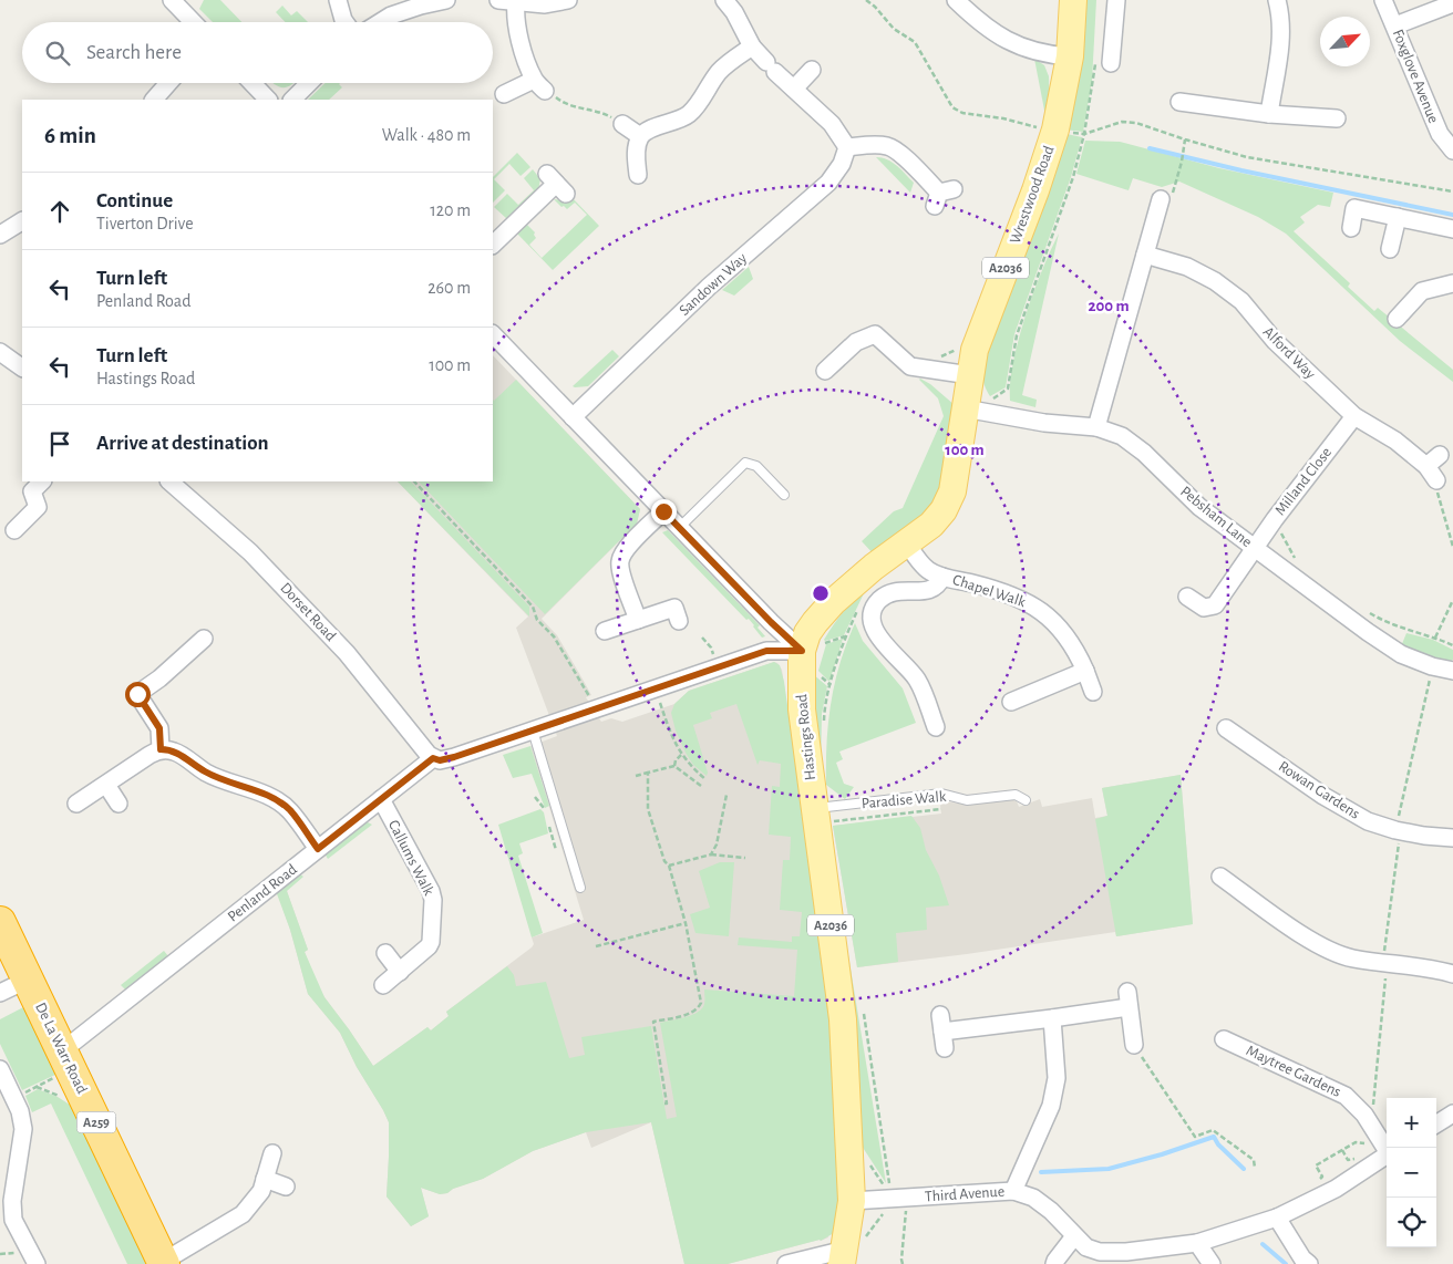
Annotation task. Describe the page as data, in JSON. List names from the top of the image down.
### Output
{
  "streets": {
    "highway": ["De La Warr Road", "A259"],
    "main road": ["Wrestwood Road", "A2036", "Hastings Road"],
    "street": [
      "Foxglove Avenue",
      "Sandown Way",
      "Alford Way",
      "Milland Close",
      "Pebsham Lane",
      "Chapel Walk",
      "Dorset Road",
      "Rowan Gardens",
      "Callums Walk",
      "Penland Road",
      "Maytree Gardens",
      "Third Avenue"
    ],
    "lane": ["Paradise Walk"]
  },
  "crossings": [
    ["Wrestwood Road", "Pebsham Lane"],
    ["Wrestwood Road", "Chapel Walk"],
    ["Wrestwood Road", "Hastings Road"],
    ["Alford Way", "Milland Close"],
    ["Milland Close", "Pebsham Lane"],
    ["Dorset Road", "Penland Road"],
    ["Hastings Road", "Paradise Walk"],
    ["Hastings Road", "Third Avenue"],
    ["Callums Walk", "Penland Road"],
    ["Penland Road", "De La Warr Road"]
  ],
  "north": "top right",
  "page": {
    "search": "Search here",
    "heading": ["6 min", "Walk · 480 m"],
    "list": [
      ["Continue", "Tiverton Drive", "120 m"],
      ["Turn left", "Penland Road", "260 m"],
      ["Turn left", "Hastings Road", "100 m"],
      "Arrive at destination"
    ],
    "map_buttons": ["+", "−"]
  },
  "rings": ["200 m", "100 m"]
}
